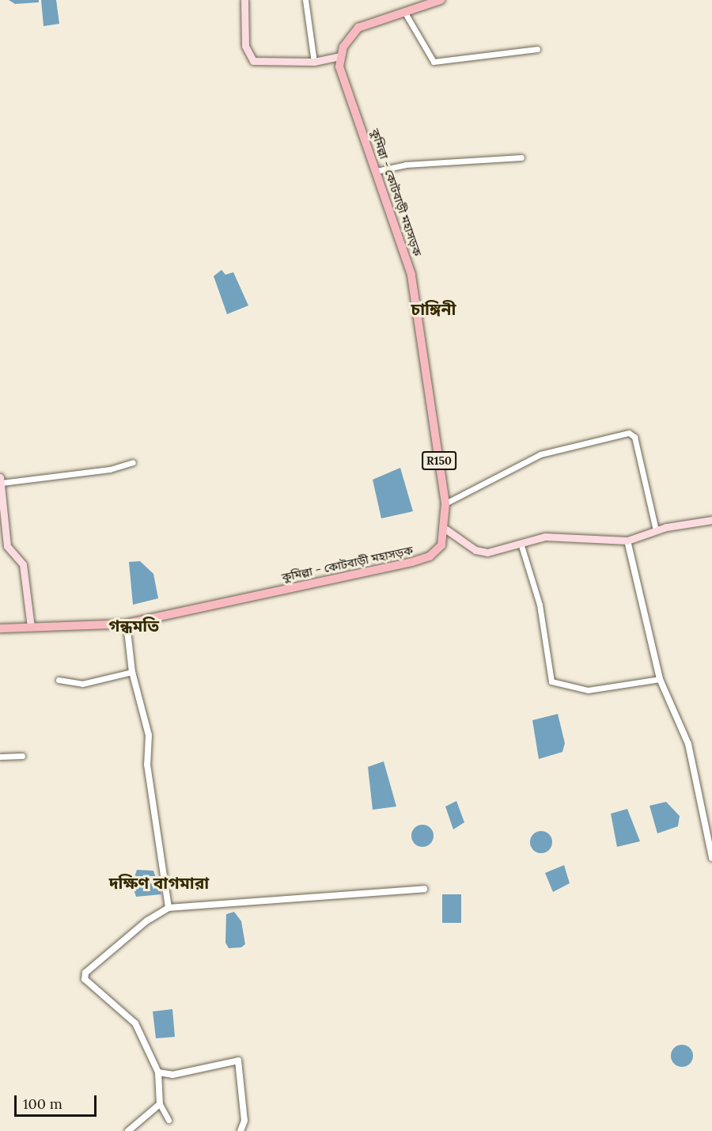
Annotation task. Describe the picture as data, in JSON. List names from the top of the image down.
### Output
{
  "streets": {
    "main road": ["কুমিল্লা - কোটবাড়ী মহাসড়ক", "R150"]
  },
  "districts": ["চাঙ্গিনী", "গন্ধমতি", "দক্ষিণ বাগমারা"],
  "scale_bar": "100 m"
}
